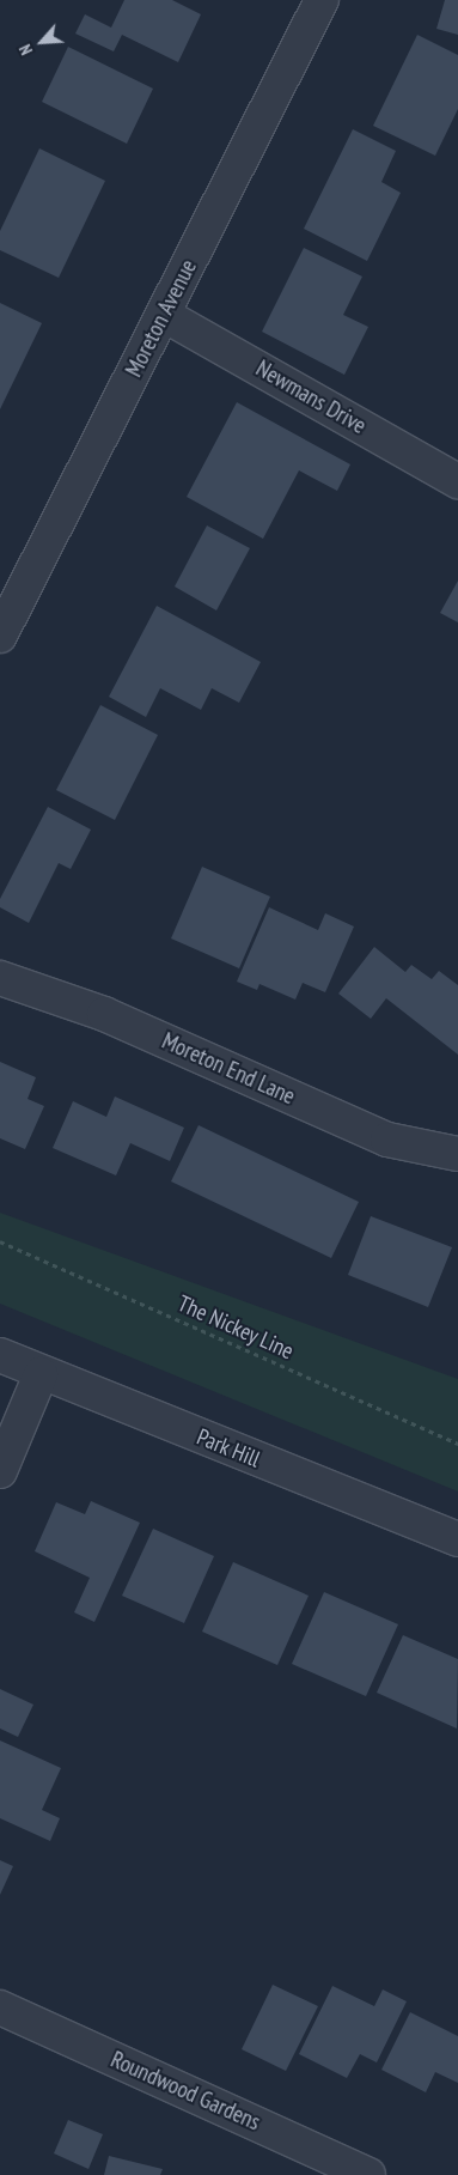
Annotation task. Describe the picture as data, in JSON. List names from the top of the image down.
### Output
{
  "streets": {
    "street": [
      "Moreton Avenue",
      "Newmans Drive",
      "Moreton End Lane",
      "Park Hill",
      "Roundwood Gardens"
    ],
    "path": ["The Nickey Line"]
  },
  "crossings": [
    ["Moreton Avenue", "Newmans Drive"]
  ],
  "north": "bottom left"
}
